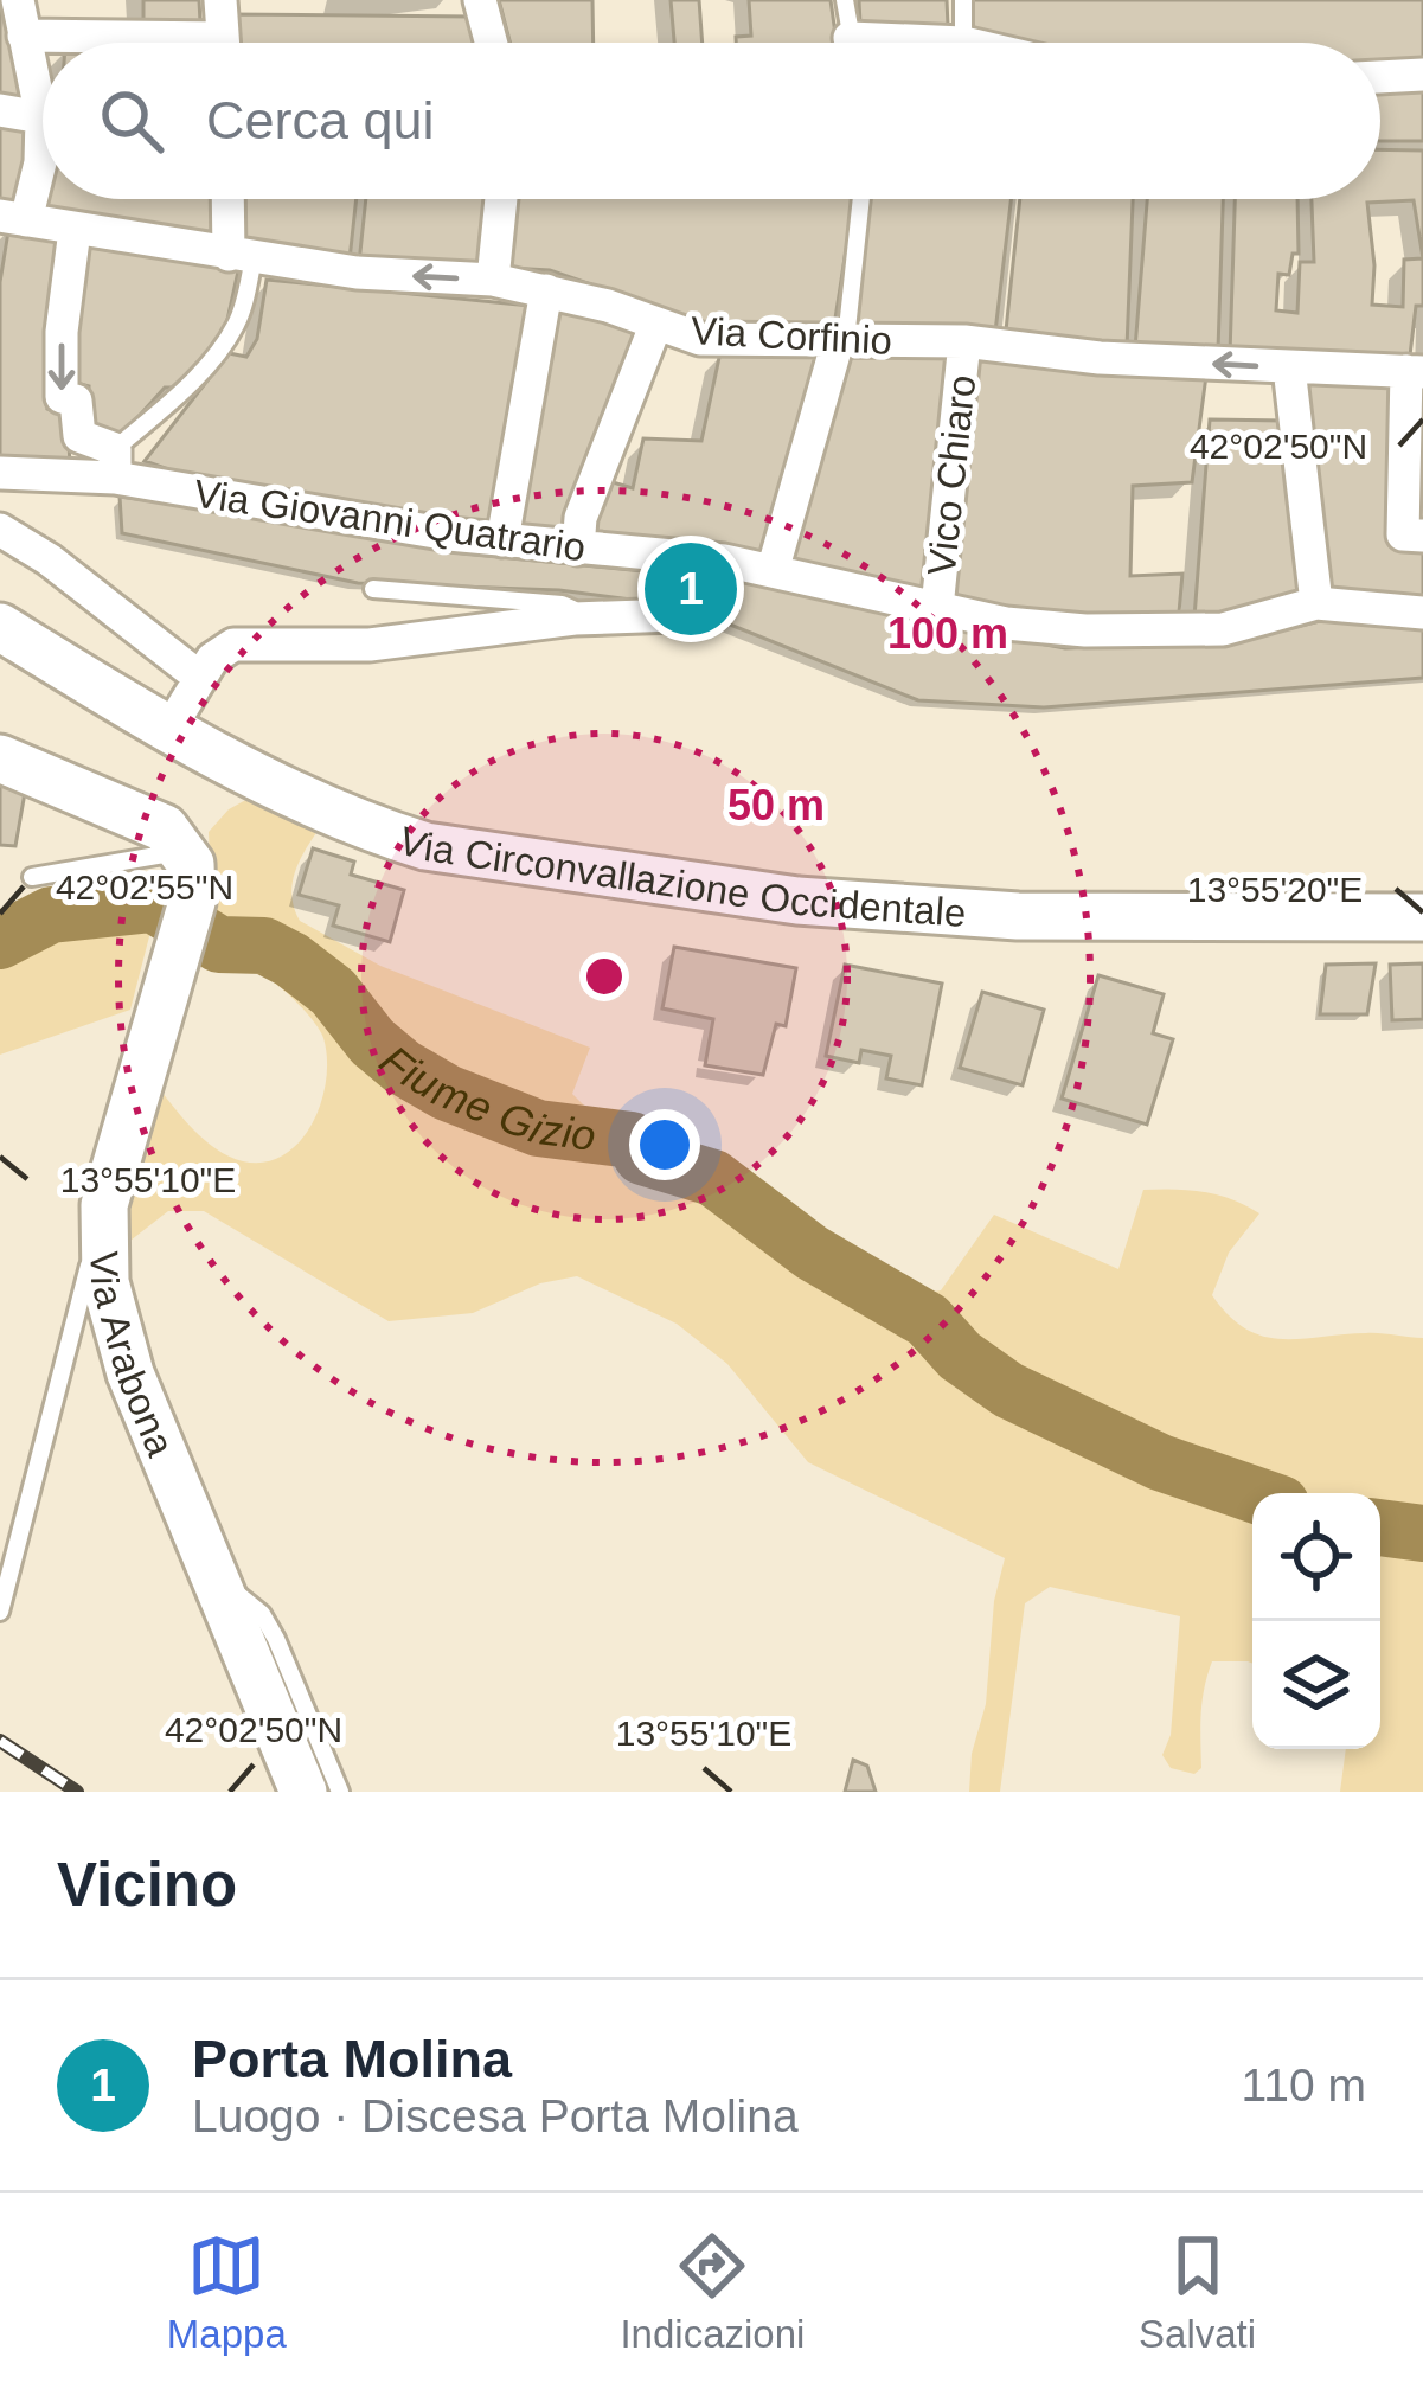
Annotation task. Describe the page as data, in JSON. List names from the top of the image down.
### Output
{
  "streets": {
    "main road": ["Via Circonvallazione Occidentale", "Via Arabona"],
    "street": ["Via Corfinio", "Vico Chiaro", "Via Giovanni Quatrario"]
  },
  "crossings": [
    ["Via Corfinio", "Vico Chiaro"],
    ["Vico Chiaro", "Via Giovanni Quatrario"]
  ],
  "one_way": ["Via Corfinio"],
  "water": ["Fiume Gizio"],
  "page": {
    "search": "Cerca qui",
    "pins": "1",
    "heading": "Vicino",
    "list": [
      {
        "mark": "1",
        "name": "Porta Molina",
        "note": "Luogo · Discesa Porta Molina",
        "value": "110 m"
      }
    ],
    "nav": ["Mappa", "Indicazioni", "Salvati"]
  },
  "coordinates": [
    "42°02'50\"N",
    "42°02'55\"N",
    "13°55'20\"E",
    "13°55'10\"E"
  ],
  "rings": ["100 m", "50 m"]
}
